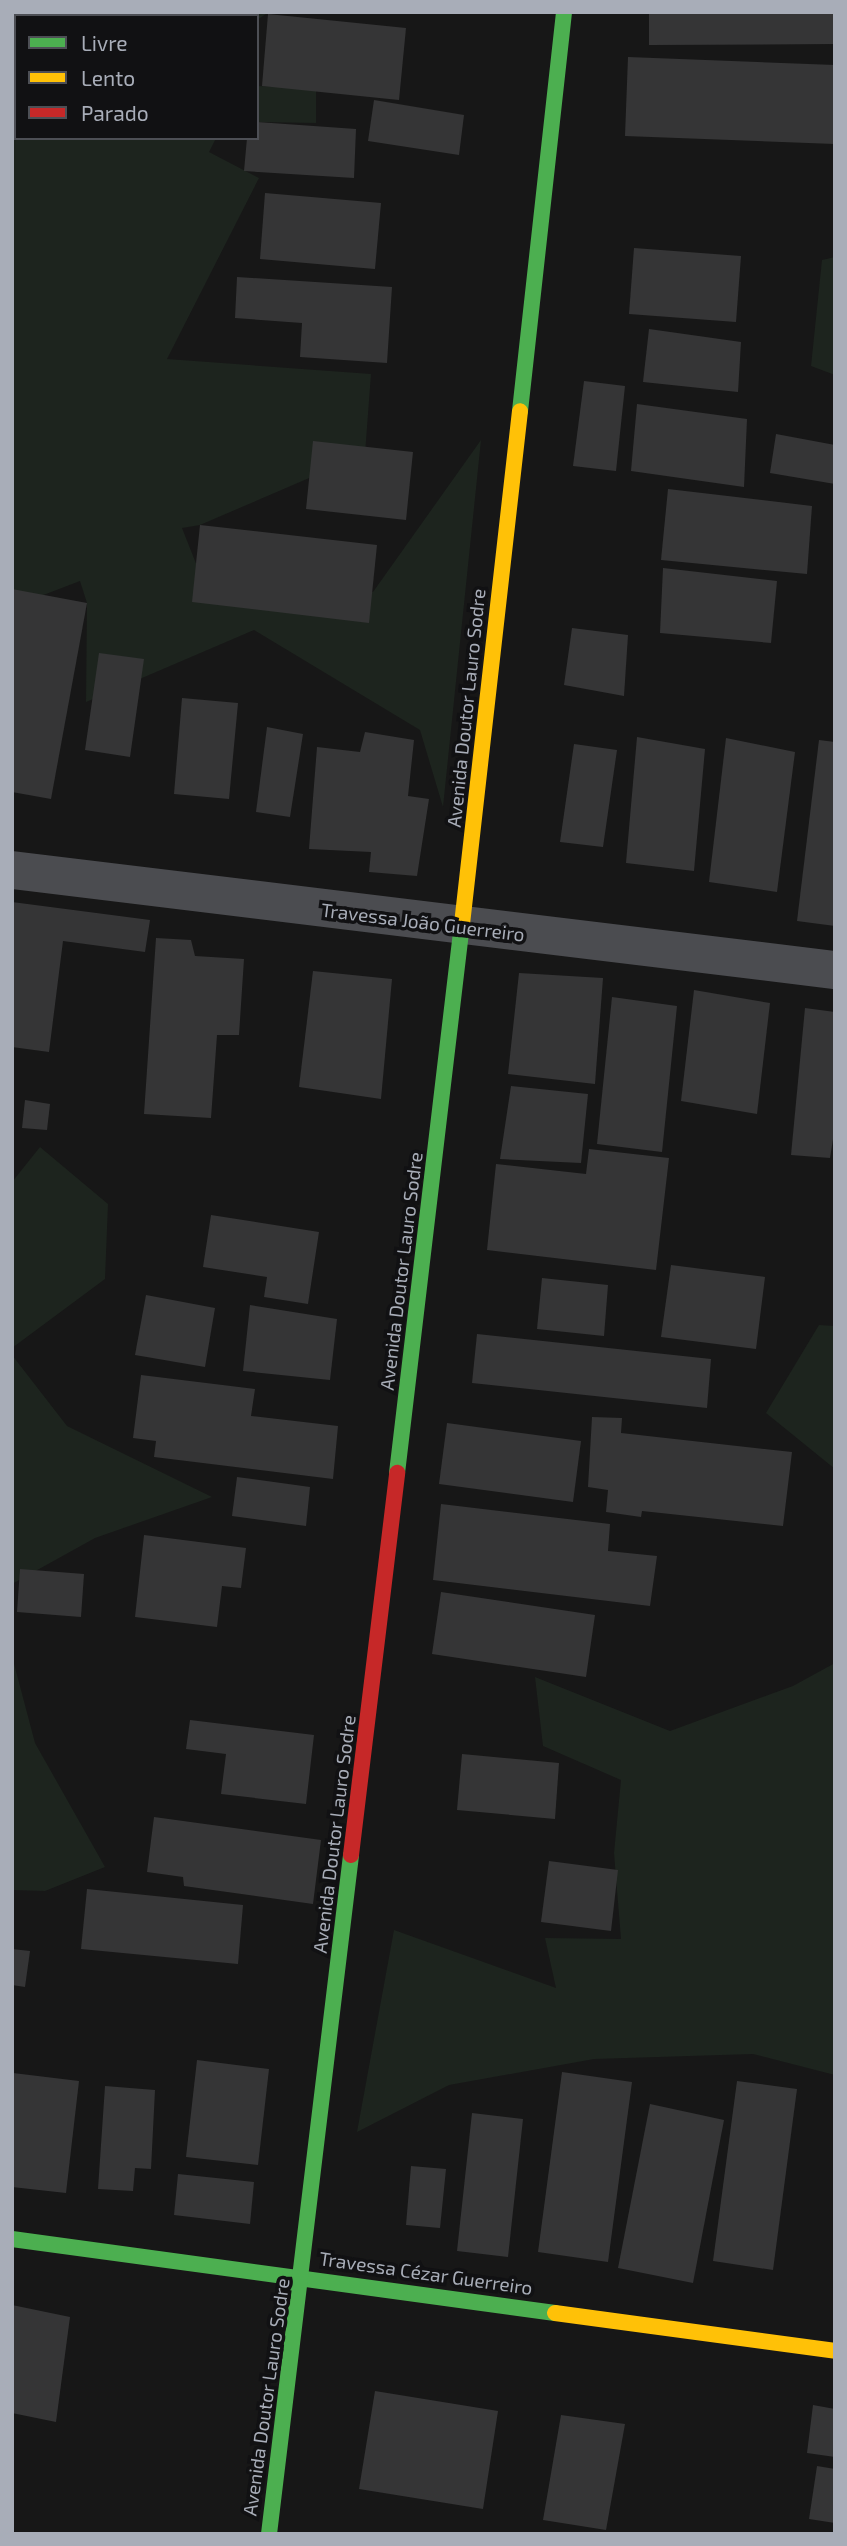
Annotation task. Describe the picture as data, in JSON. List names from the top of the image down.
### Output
{
  "streets": {
    "street": ["Avenida Doutor Lauro Sodre", "Travessa João Guerreiro", "Travessa Cézar Guerreiro"]
  },
  "crossings": [
    ["Avenida Doutor Lauro Sodre", "Travessa João Guerreiro"],
    ["Avenida Doutor Lauro Sodre", "Travessa Cézar Guerreiro"]
  ],
  "legend": ["Livre", "Lento", "Parado"]
}
